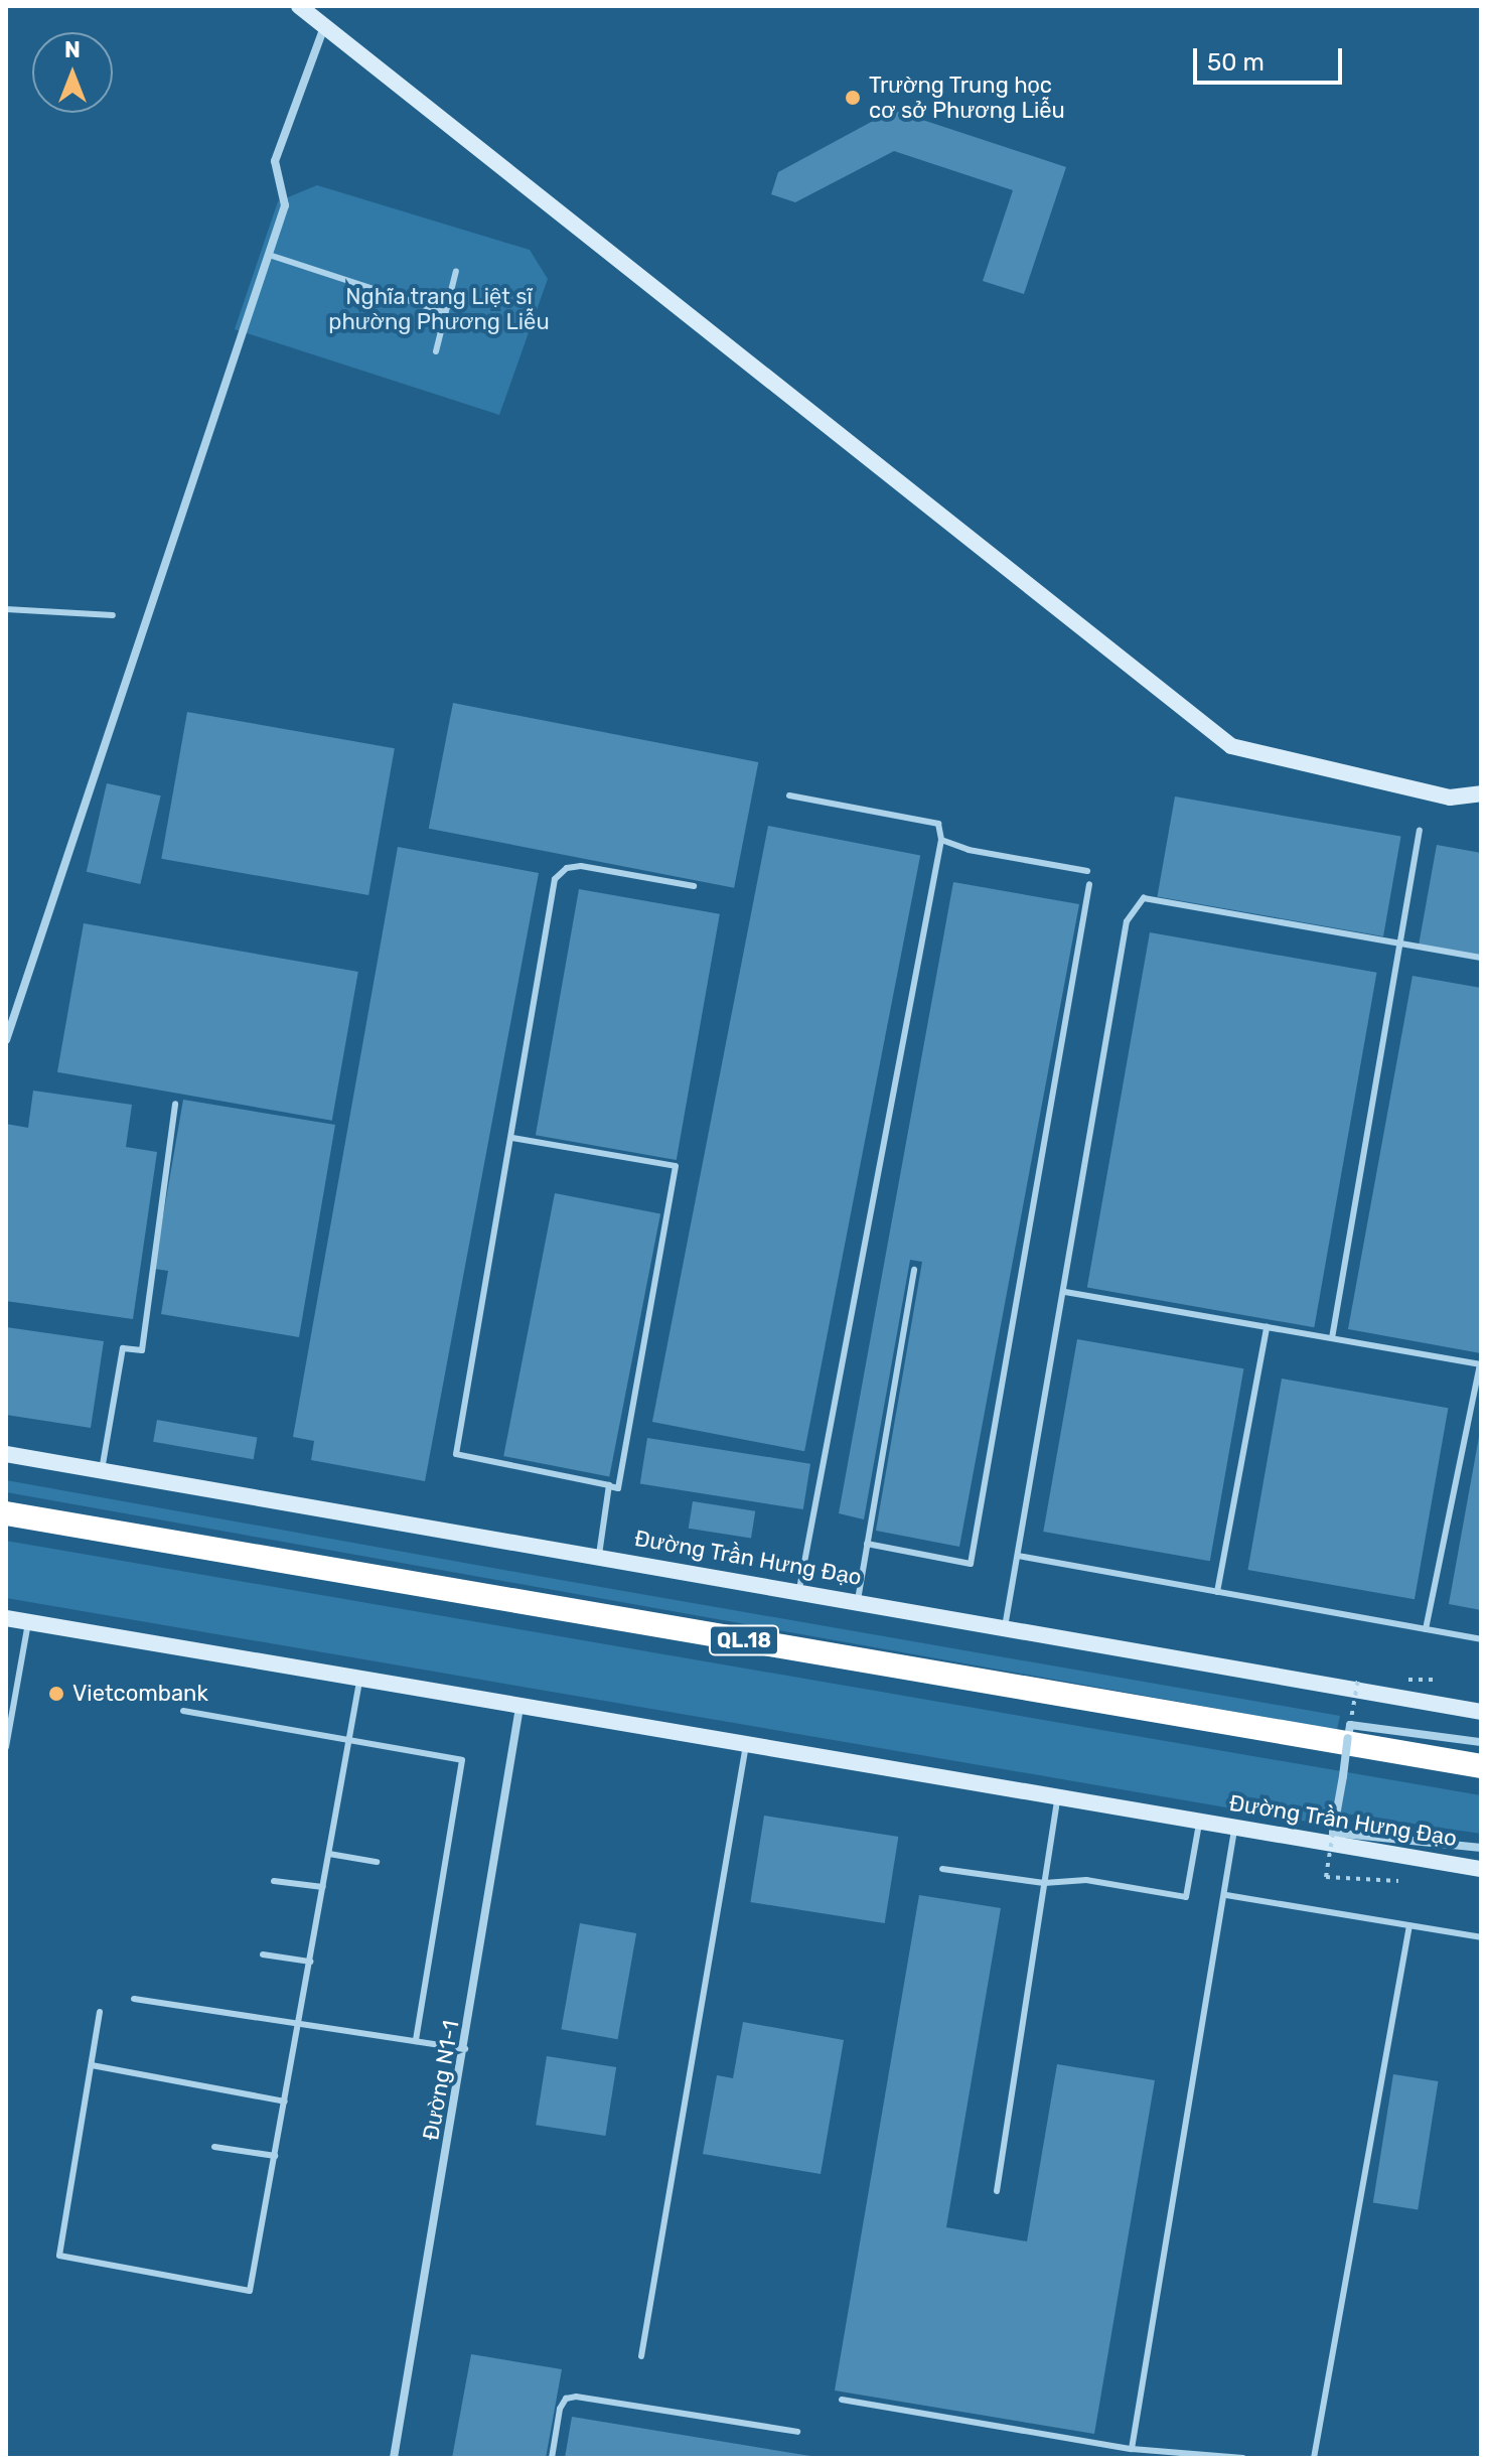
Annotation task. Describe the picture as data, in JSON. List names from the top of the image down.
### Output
{
  "streets": {
    "highway": ["QL.18"],
    "main road": ["Đường Trần Hưng Đạo"],
    "street": ["Đường N1-1"]
  },
  "crossings": [
    ["Đường Trần Hưng Đạo", "Đường N1-1"]
  ],
  "parks": ["Nghĩa trang Liệt sĩ phường Phương Liễu"],
  "places": ["Trường Trung học cơ sở Phương Liễu", "Vietcombank"],
  "scale_bar": "50 m",
  "north": "top"
}
